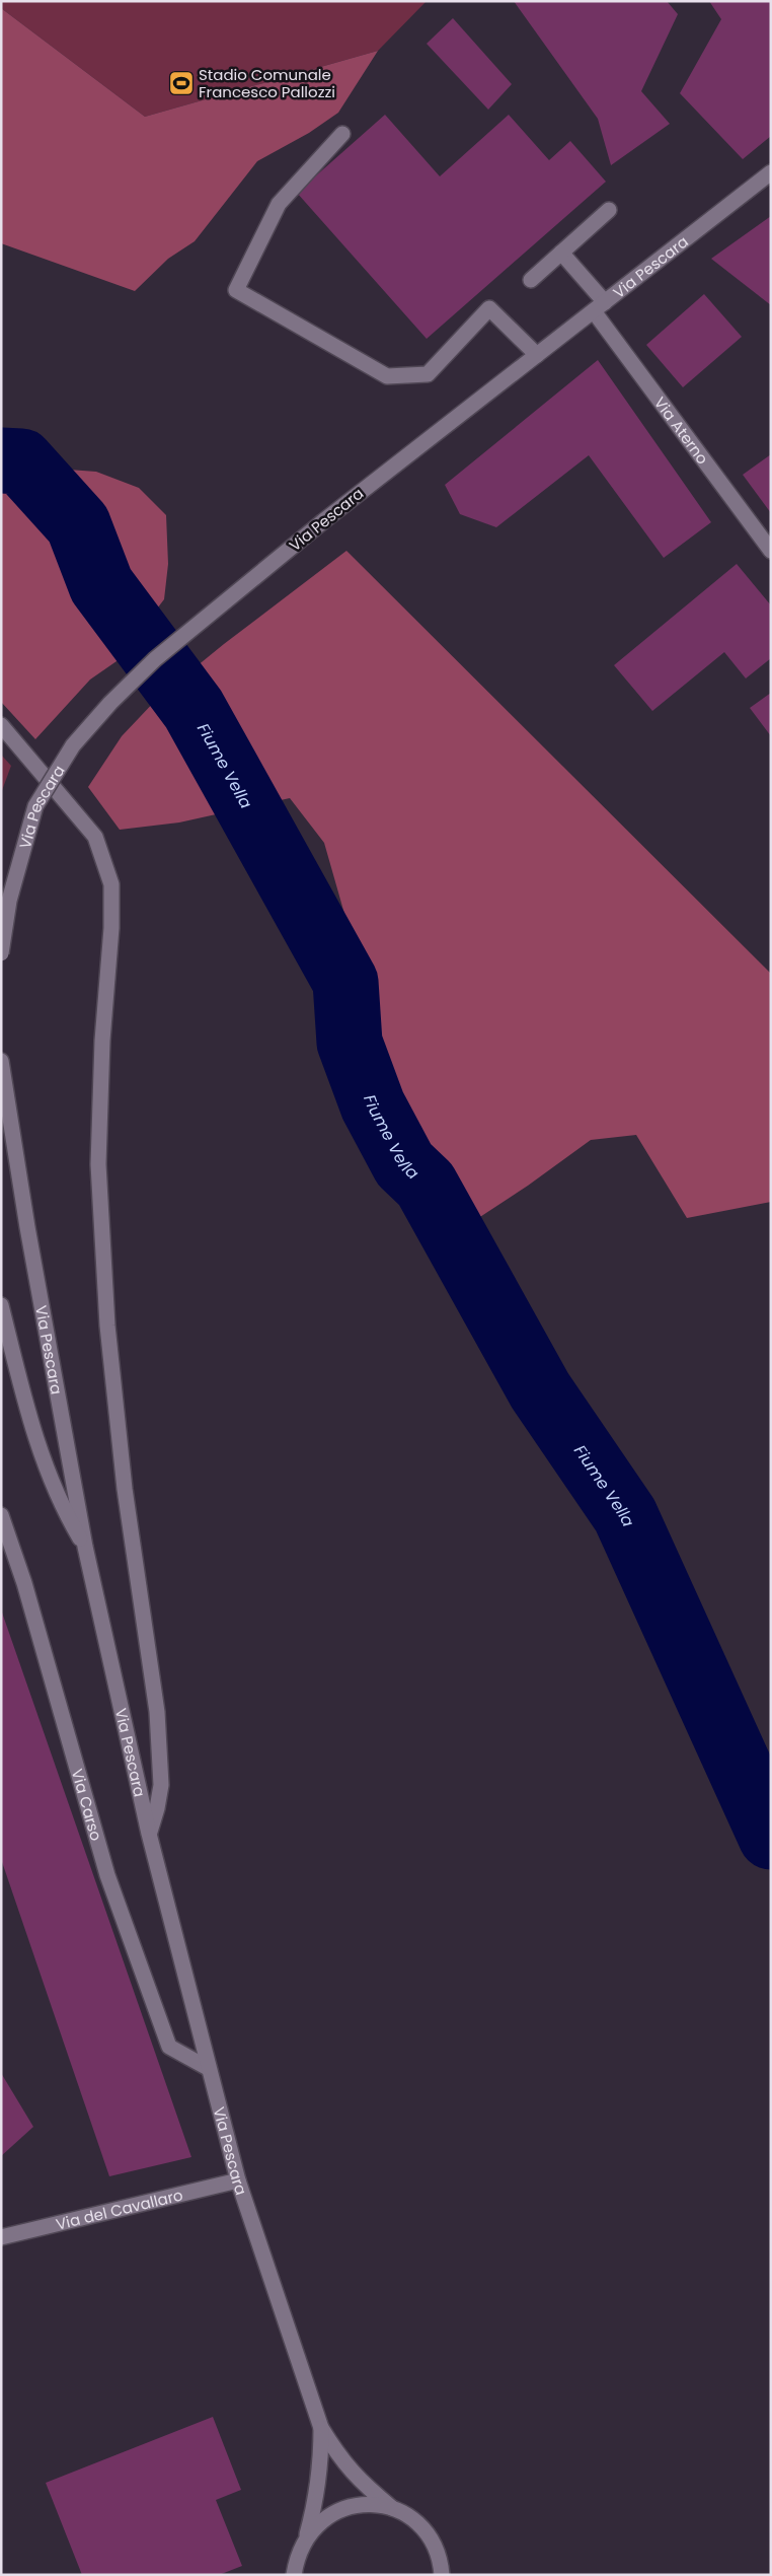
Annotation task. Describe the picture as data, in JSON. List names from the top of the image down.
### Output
{
  "streets": {
    "street": [
      "Via Pescara",
      "Via Aterno",
      "Via Carso",
      "Via del Cavallaro"
    ]
  },
  "crossings": [
    ["Via Pescara", "Via Aterno"],
    ["Via Pescara", "Via Carso"],
    ["Via Pescara", "Via del Cavallaro"]
  ],
  "water": ["Fiume Vella"],
  "places": {
    "sports": ["Stadio Comunale Francesco Pallozzi"]
  }
}
